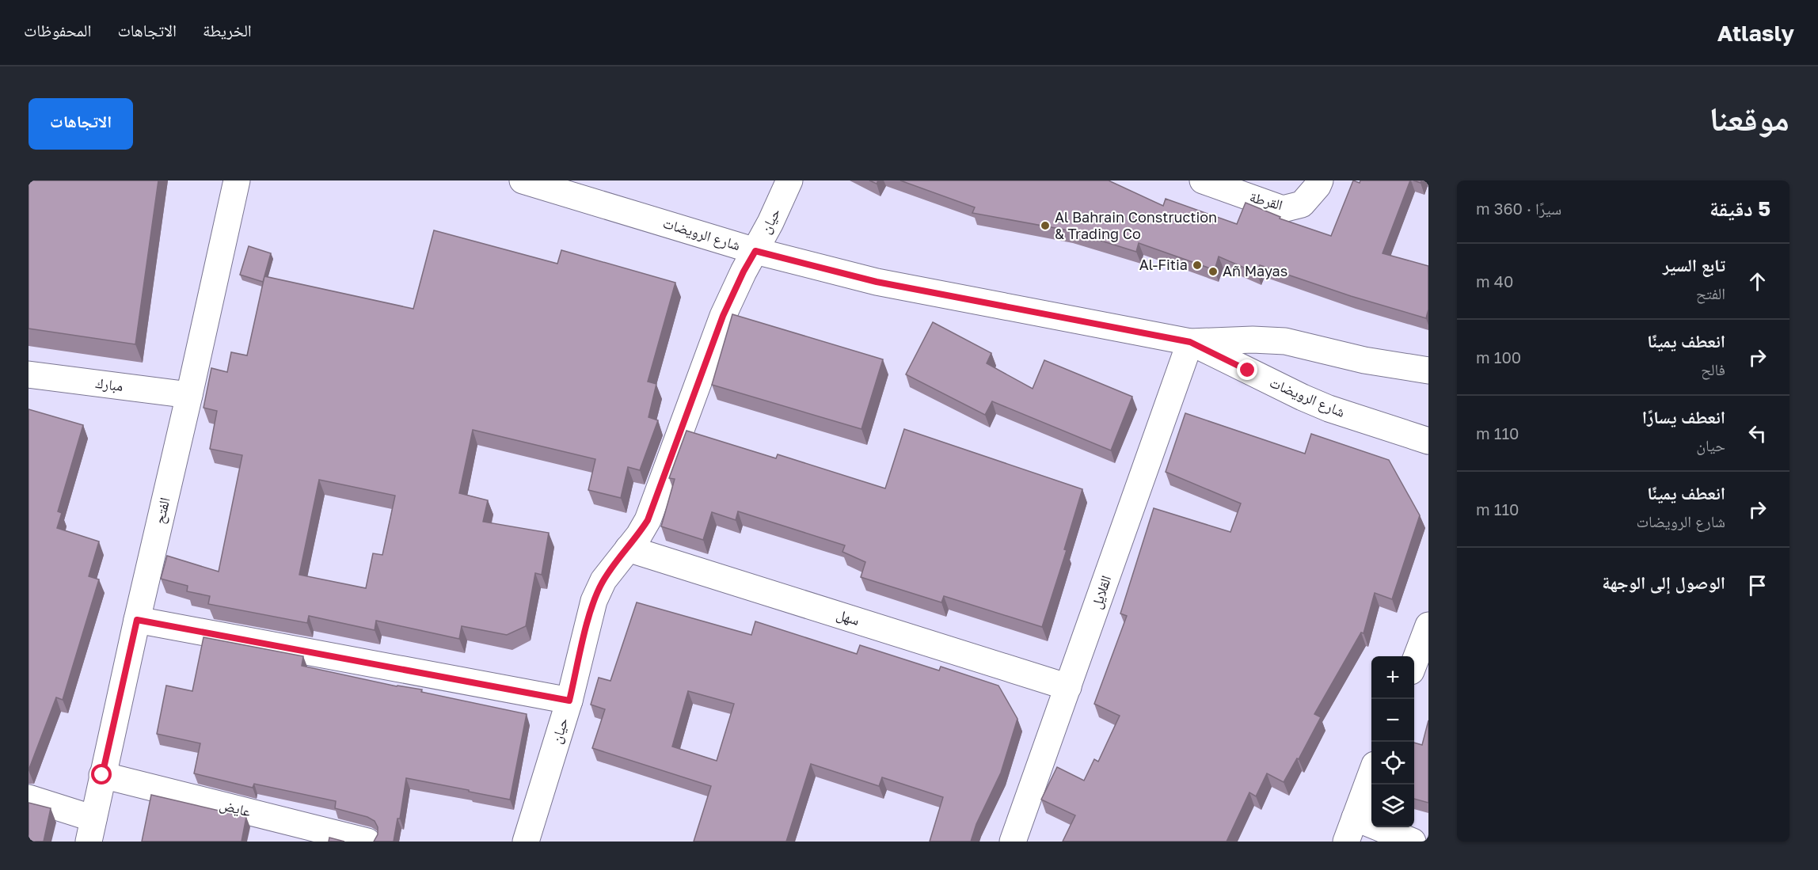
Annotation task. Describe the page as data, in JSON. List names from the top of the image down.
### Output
{
  "streets": {
    "street": [
      "القرطة",
      "حيان",
      "شارع الرويضات",
      "مبارك",
      "الفتح",
      "القلايل",
      "سهل",
      "عايض"
    ]
  },
  "crossings": [
    ["حيان", "شارع الرويضات"],
    ["حيان", "سهل"],
    ["شارع الرويضات", "القلايل"],
    ["مبارك", "الفتح"],
    ["الفتح", "عايض"],
    ["القلايل", "سهل"]
  ],
  "places": ["Al Bahrain Construction & Trading Co", "Al-Fitia", "Añ Mayas"],
  "page": {
    "header": "Atlasly",
    "nav": ["الخريطة", "الاتجاهات", "المحفوظات"],
    "title": "موقعنا",
    "buttons": "الاتجاهات",
    "heading": ["5 دقيقة", "سيرًا · 360 m"],
    "list": [
      ["تابع السير", "الفتح", "40 m"],
      ["انعطف يمينًا", "فالح", "100 m"],
      ["انعطف يسارًا", "حيان", "110 m"],
      ["انعطف يمينًا", "شارع الرويضات", "110 m"],
      "الوصول إلى الوجهة"
    ],
    "map_buttons": ["+", "−"]
  }
}
